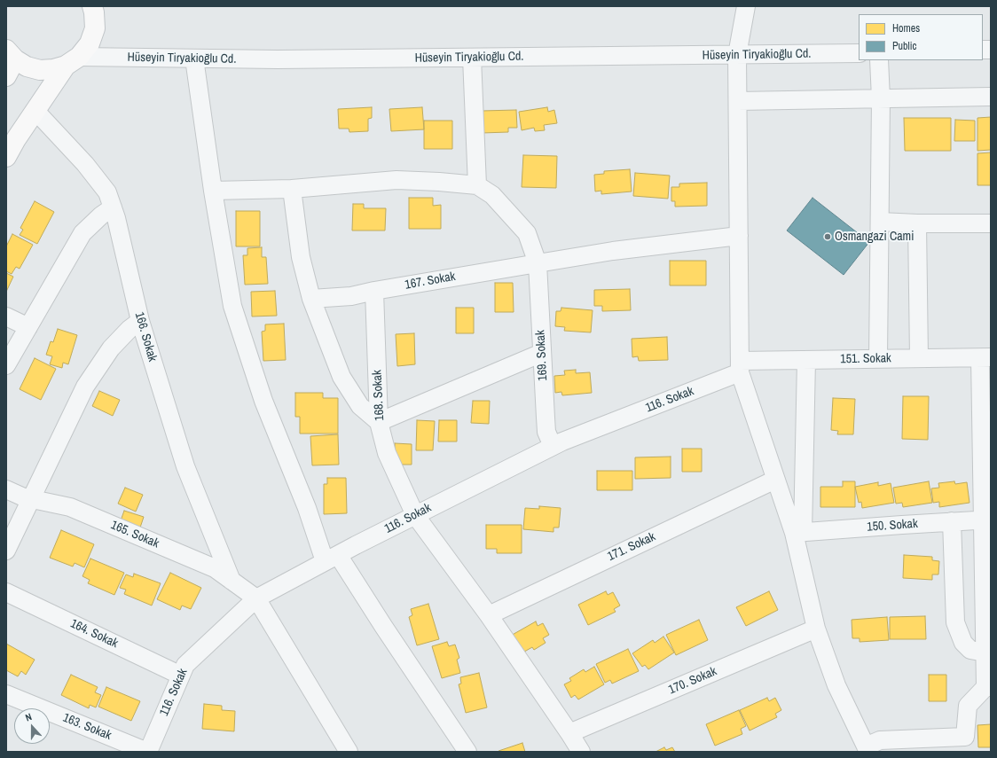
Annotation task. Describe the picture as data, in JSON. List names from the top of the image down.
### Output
{
  "streets": {
    "main road": ["Hüseyin Tiryakioğlu Cd."],
    "street": [
      "167. Sokak",
      "166. Sokak",
      "169. Sokak",
      "151. Sokak",
      "168. Sokak",
      "116. Sokak",
      "150. Sokak",
      "165. Sokak",
      "171. Sokak",
      "164. Sokak",
      "170. Sokak",
      "163. Sokak"
    ]
  },
  "crossings": [
    ["167. Sokak", "169. Sokak"],
    ["167. Sokak", "168. Sokak"],
    ["166. Sokak", "165. Sokak"],
    ["169. Sokak", "116. Sokak"],
    ["151. Sokak", "116. Sokak"],
    ["168. Sokak", "116. Sokak"],
    ["168. Sokak", "171. Sokak"],
    ["168. Sokak", "170. Sokak"],
    ["116. Sokak", "165. Sokak"],
    ["116. Sokak", "164. Sokak"],
    ["116. Sokak", "163. Sokak"]
  ],
  "places": ["Osmangazi Cami"],
  "legend": ["Homes", "Public"],
  "north": "top"
}
